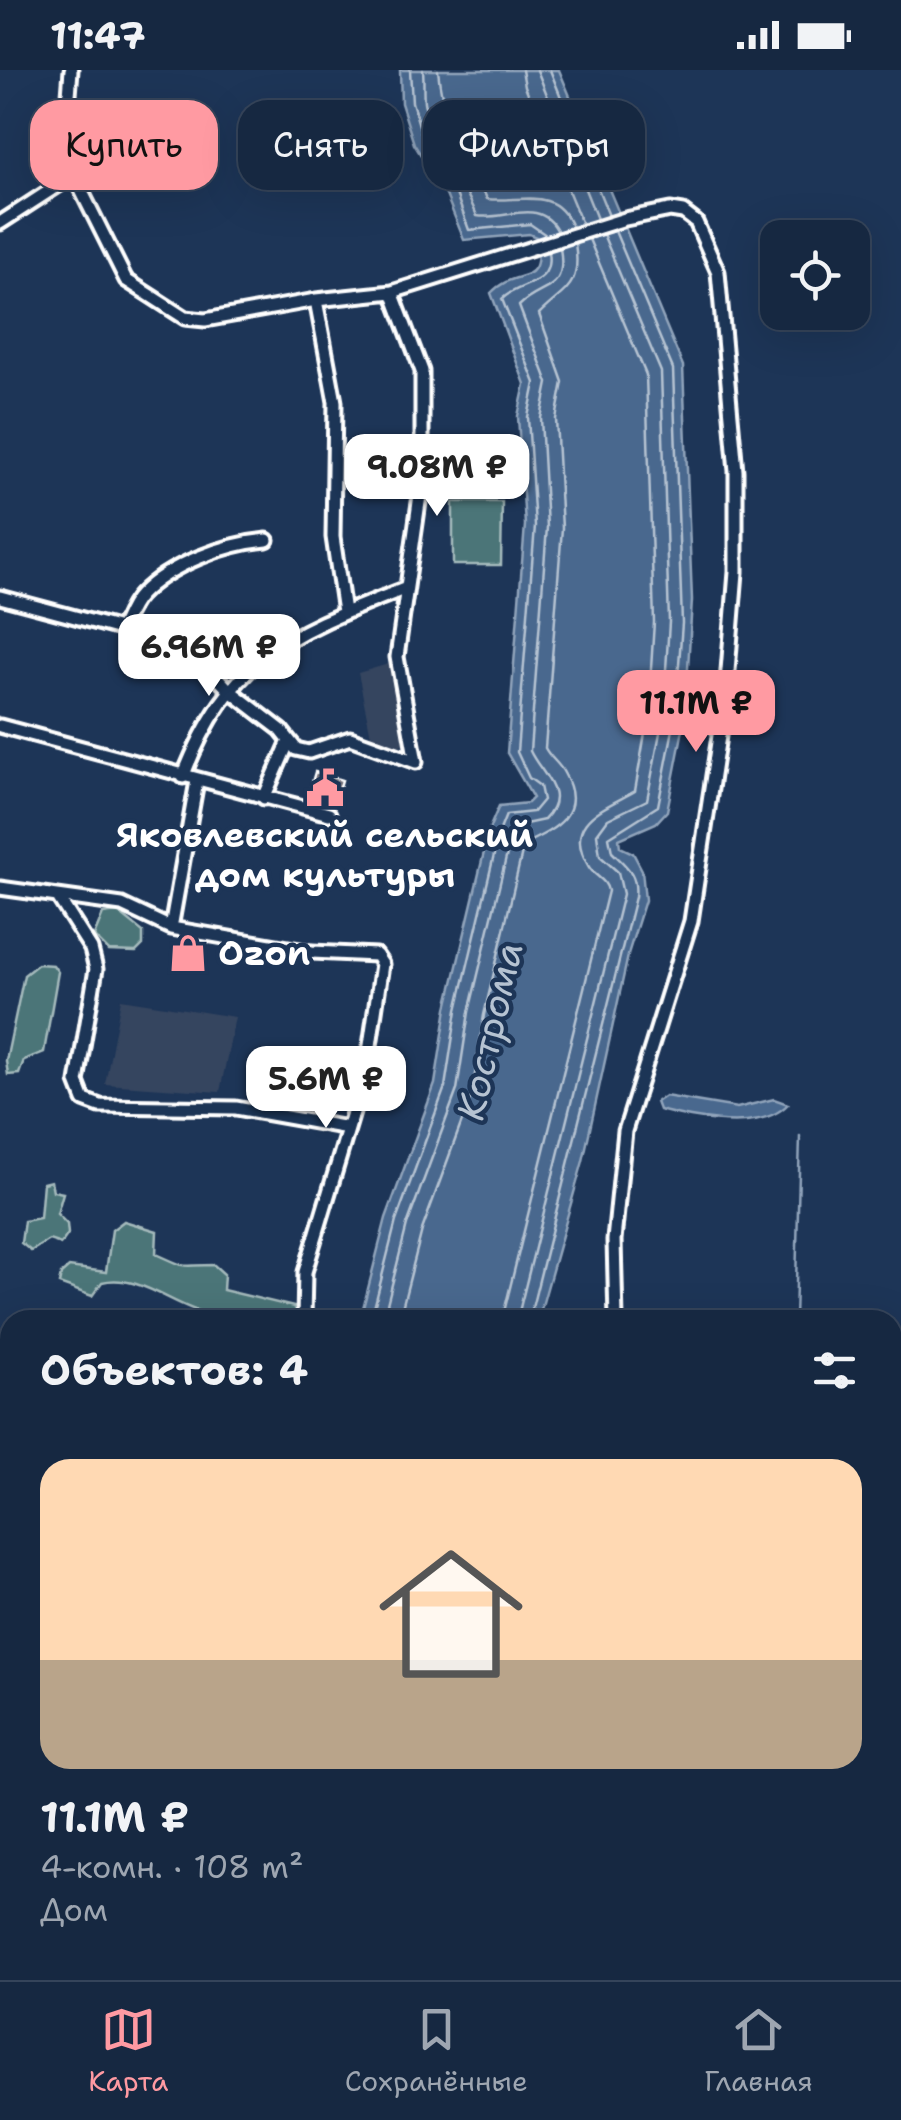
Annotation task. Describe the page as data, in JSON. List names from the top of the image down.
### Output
{
  "water": ["Кострома"],
  "places": {
    "public building": ["Яковлевский сельский дом культуры"],
    "shop": ["Ozon"]
  },
  "page": {
    "status": "11:47",
    "chip": ["Купить", "Снять", "Фильтры"],
    "price": [
      "9.08M ₽",
      "6.96M ₽",
      "11.1M ₽",
      "5.6M ₽"
    ],
    "heading": "Объектов: 4",
    "list": [
      {
        "name": "11.1M ₽",
        "note": "4-комн. · 108 m² · Дом"
      }
    ],
    "tabs": ["Карта", "Сохранённые", "Главная"]
  }
}
